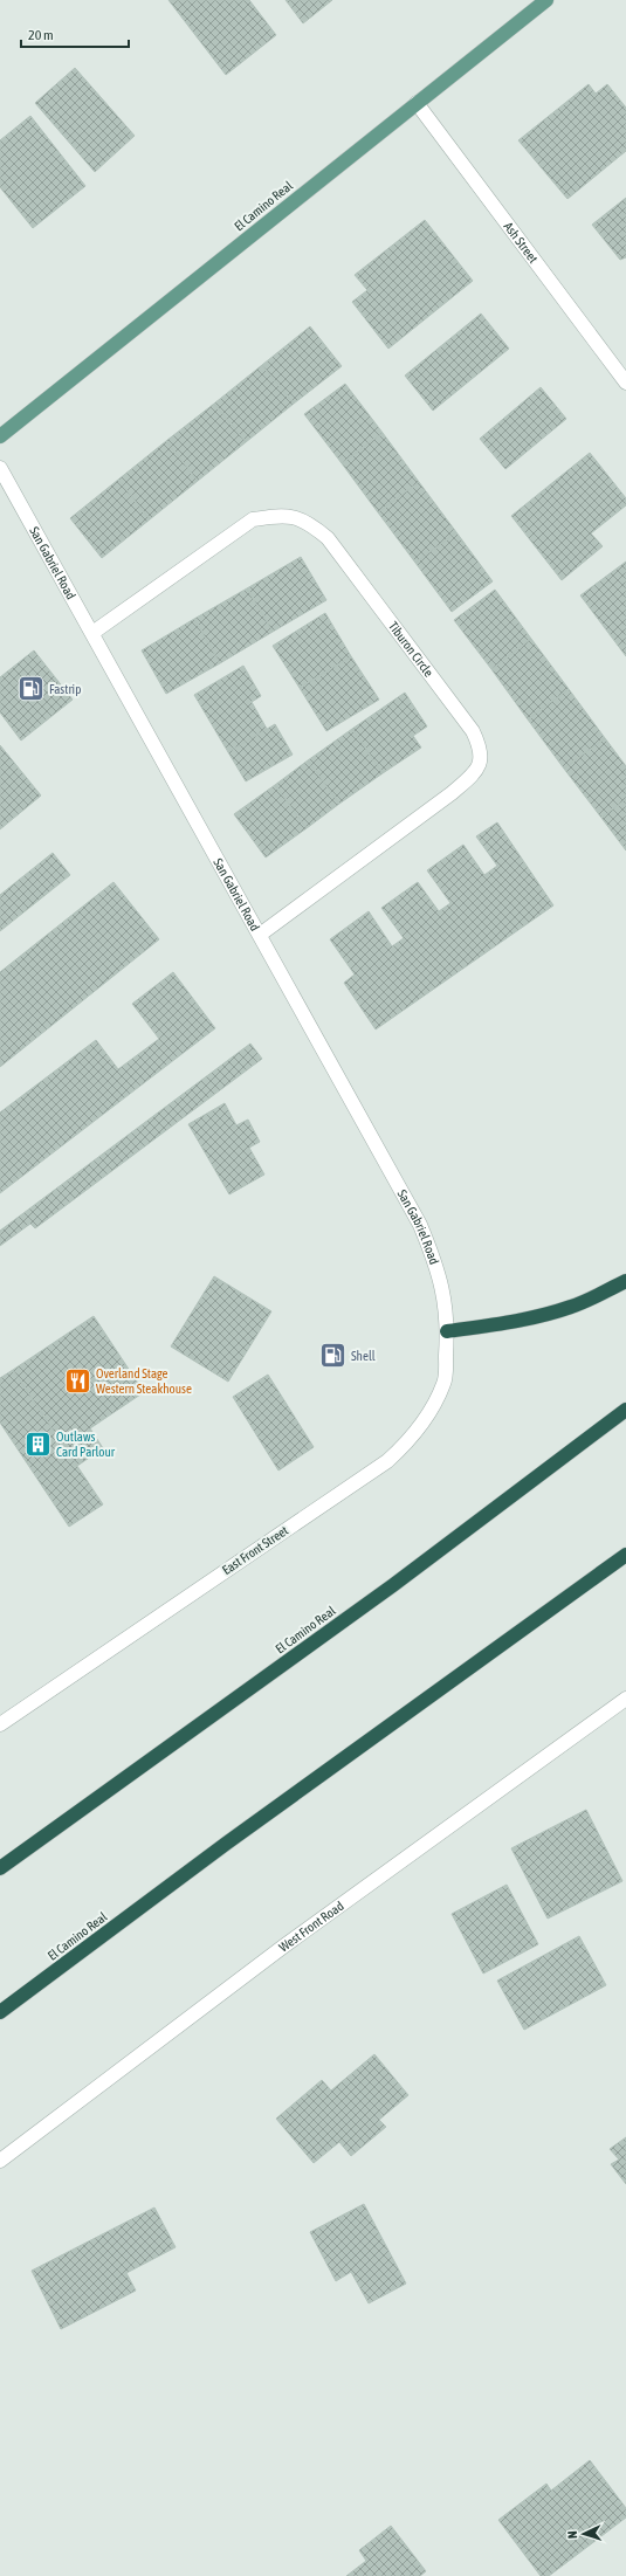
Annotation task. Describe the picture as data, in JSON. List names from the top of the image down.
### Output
{
  "streets": {
    "highway": ["El Camino Real"],
    "street": [
      "Ash Street",
      "San Gabriel Road",
      "Tiburon Circle",
      "East Front Street",
      "West Front Road"
    ]
  },
  "crossings": [
    ["El Camino Real", "Ash Street"],
    ["San Gabriel Road", "Tiburon Circle"],
    ["San Gabriel Road", "East Front Street"]
  ],
  "places": {
    "fuel station": ["Fastrip", "Shell"],
    "restaurant": ["Overland Stage Western Steakhouse"],
    "building": ["Outlaws Card Parlour"]
  },
  "scale_bar": "20 m",
  "north": "left"
}
